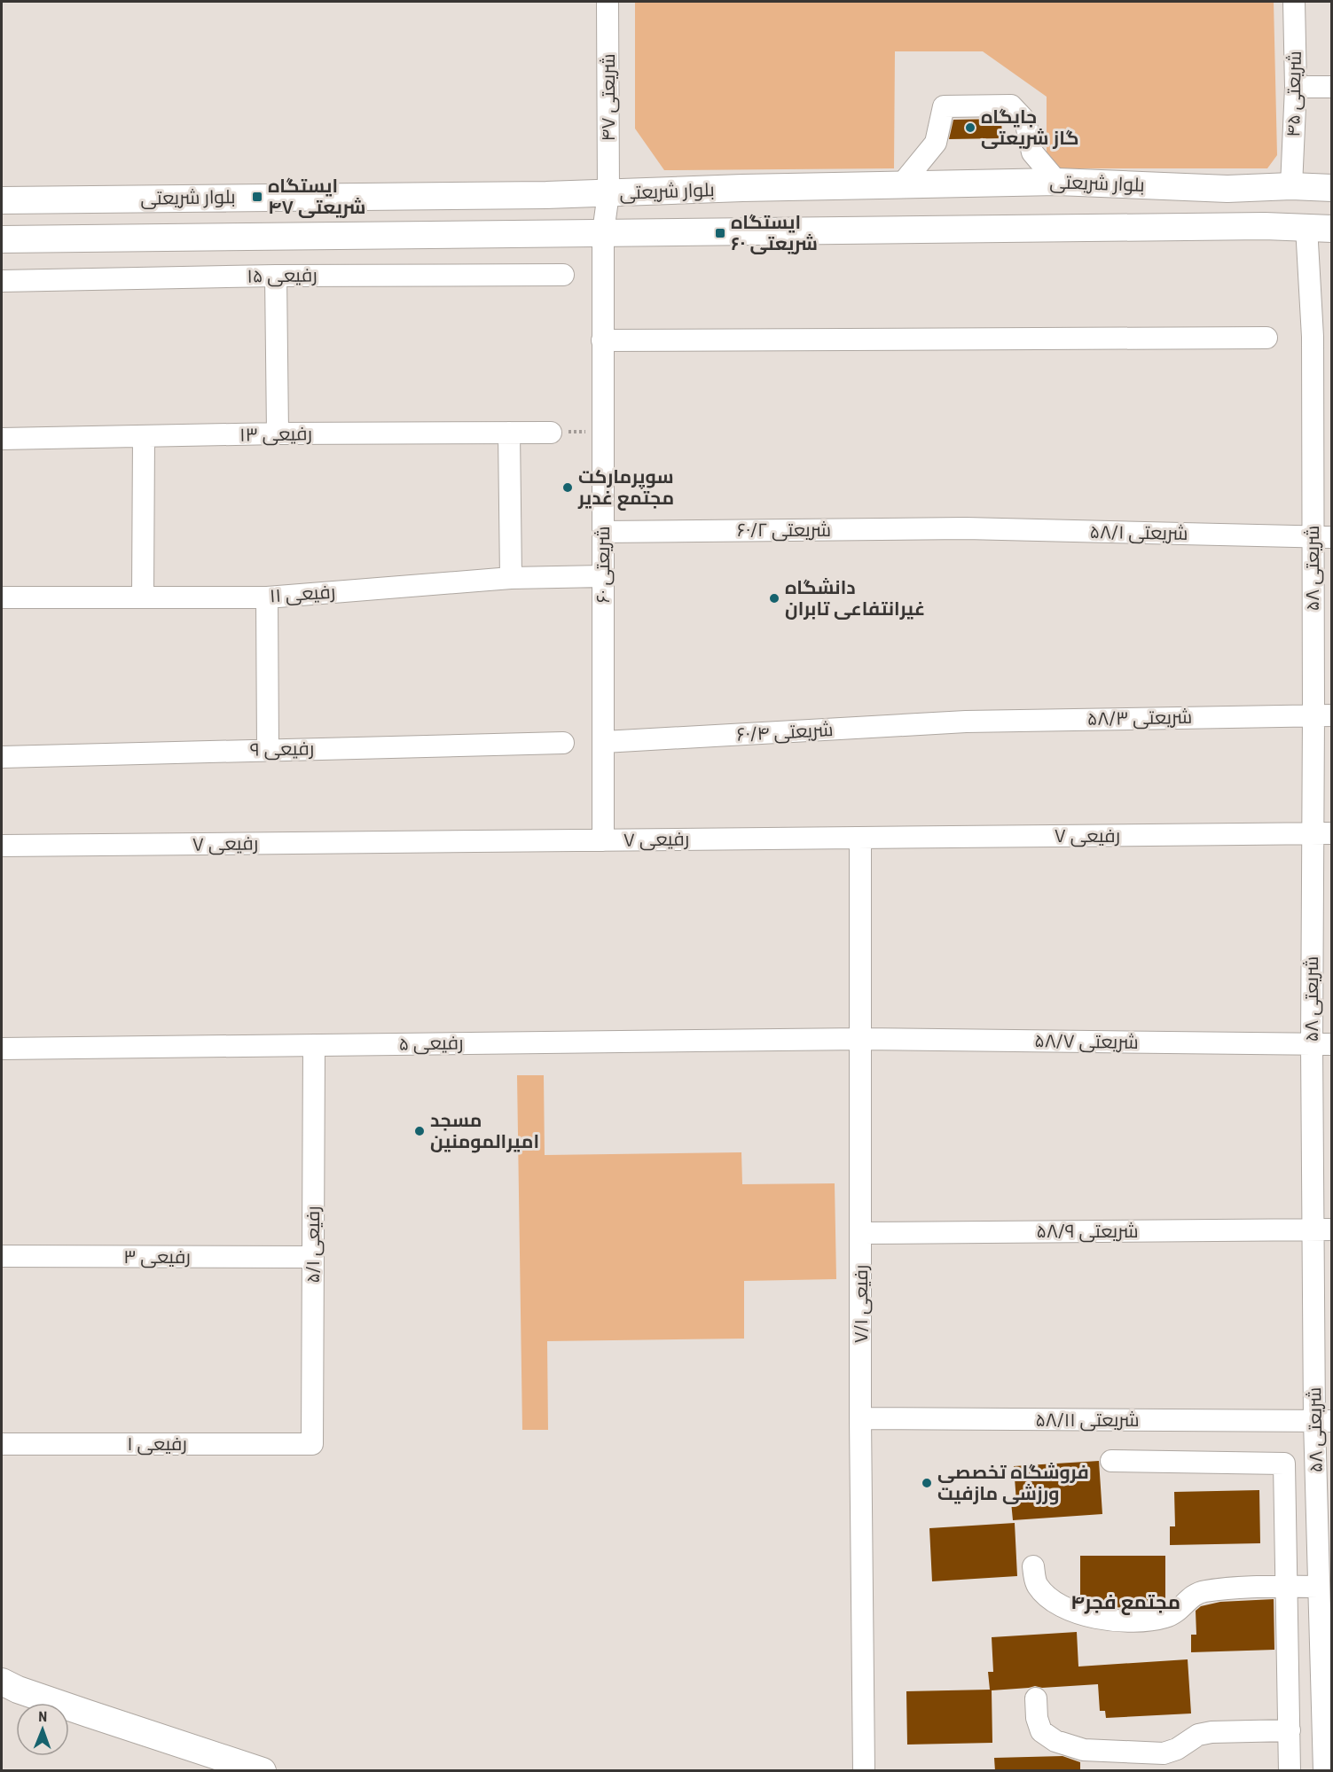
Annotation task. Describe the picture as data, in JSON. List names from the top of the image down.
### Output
{
  "streets": {
    "main road": ["بلوار شریعتی"],
    "street": [
      "شریعتی ۴۵",
      "شریعتی ۴۷",
      "رفیعی ۱۵",
      "رفیعی ۱۳",
      "شریعتی ۶۰/۲",
      "شریعتی ۵۸/۱",
      "شریعتی ۶۰",
      "شریعتی ۵۸",
      "رفیعی ۱۱",
      "شریعتی ۵۸/۳",
      "شریعتی ۶۰/۴",
      "رفیعی ۹",
      "رفیعی ۷",
      "شریعتی ۵۸/۷",
      "رفیعی ۵",
      "شریعتی ۵۸/۹",
      "رفیعی ۵/۱",
      "رفیعی ۳",
      "رفیعی ۷/۱",
      "شریعتی ۵۸/۱۱",
      "رفیعی ۱"
    ]
  },
  "crossings": [
    ["شریعتی ۴۵", "بلوار شریعتی"],
    ["شریعتی ۴۷", "بلوار شریعتی"],
    ["شریعتی ۴۷", "شریعتی ۶۰"],
    ["بلوار شریعتی", "شریعتی ۶۰"],
    ["شریعتی ۶۰/۲", "شریعتی ۵۸/۱"],
    ["شریعتی ۶۰/۲", "شریعتی ۶۰"],
    ["شریعتی ۵۸/۱", "شریعتی ۵۸"],
    ["شریعتی ۶۰", "رفیعی ۱۱"],
    ["شریعتی ۶۰", "شریعتی ۶۰/۴"],
    ["شریعتی ۶۰", "رفیعی ۷"],
    ["شریعتی ۵۸", "شریعتی ۵۸/۳"],
    ["شریعتی ۵۸", "رفیعی ۷"],
    ["شریعتی ۵۸", "شریعتی ۵۸/۷"],
    ["شریعتی ۵۸", "شریعتی ۵۸/۹"],
    ["شریعتی ۵۸", "شریعتی ۵۸/۱۱"],
    ["شریعتی ۵۸/۳", "شریعتی ۶۰/۴"],
    ["رفیعی ۷", "رفیعی ۷/۱"],
    ["شریعتی ۵۸/۷", "رفیعی ۵"],
    ["شریعتی ۵۸/۷", "رفیعی ۷/۱"],
    ["رفیعی ۵", "رفیعی ۵/۱"],
    ["رفیعی ۵", "رفیعی ۷/۱"],
    ["شریعتی ۵۸/۹", "رفیعی ۷/۱"],
    ["رفیعی ۵/۱", "رفیعی ۳"],
    ["رفیعی ۵/۱", "رفیعی ۱"],
    ["رفیعی ۷/۱", "شریعتی ۵۸/۱۱"]
  ],
  "districts": ["مجتمع فجر۴"],
  "places": {
    "other": [
      "جایگاه گاز شریعتی",
      "سوپرمارکت مجتمع غدیر",
      "دانشگاه غیرانتفاعی تابران",
      "مسجد امیرالمومنین",
      "فروشگاه تخصصی ورزشی مازفیت"
    ],
    "transit": ["ایستگاه شریعتی ۴۷", "ایستگاه شریعتی ۶۰"]
  },
  "north": "top"
}
